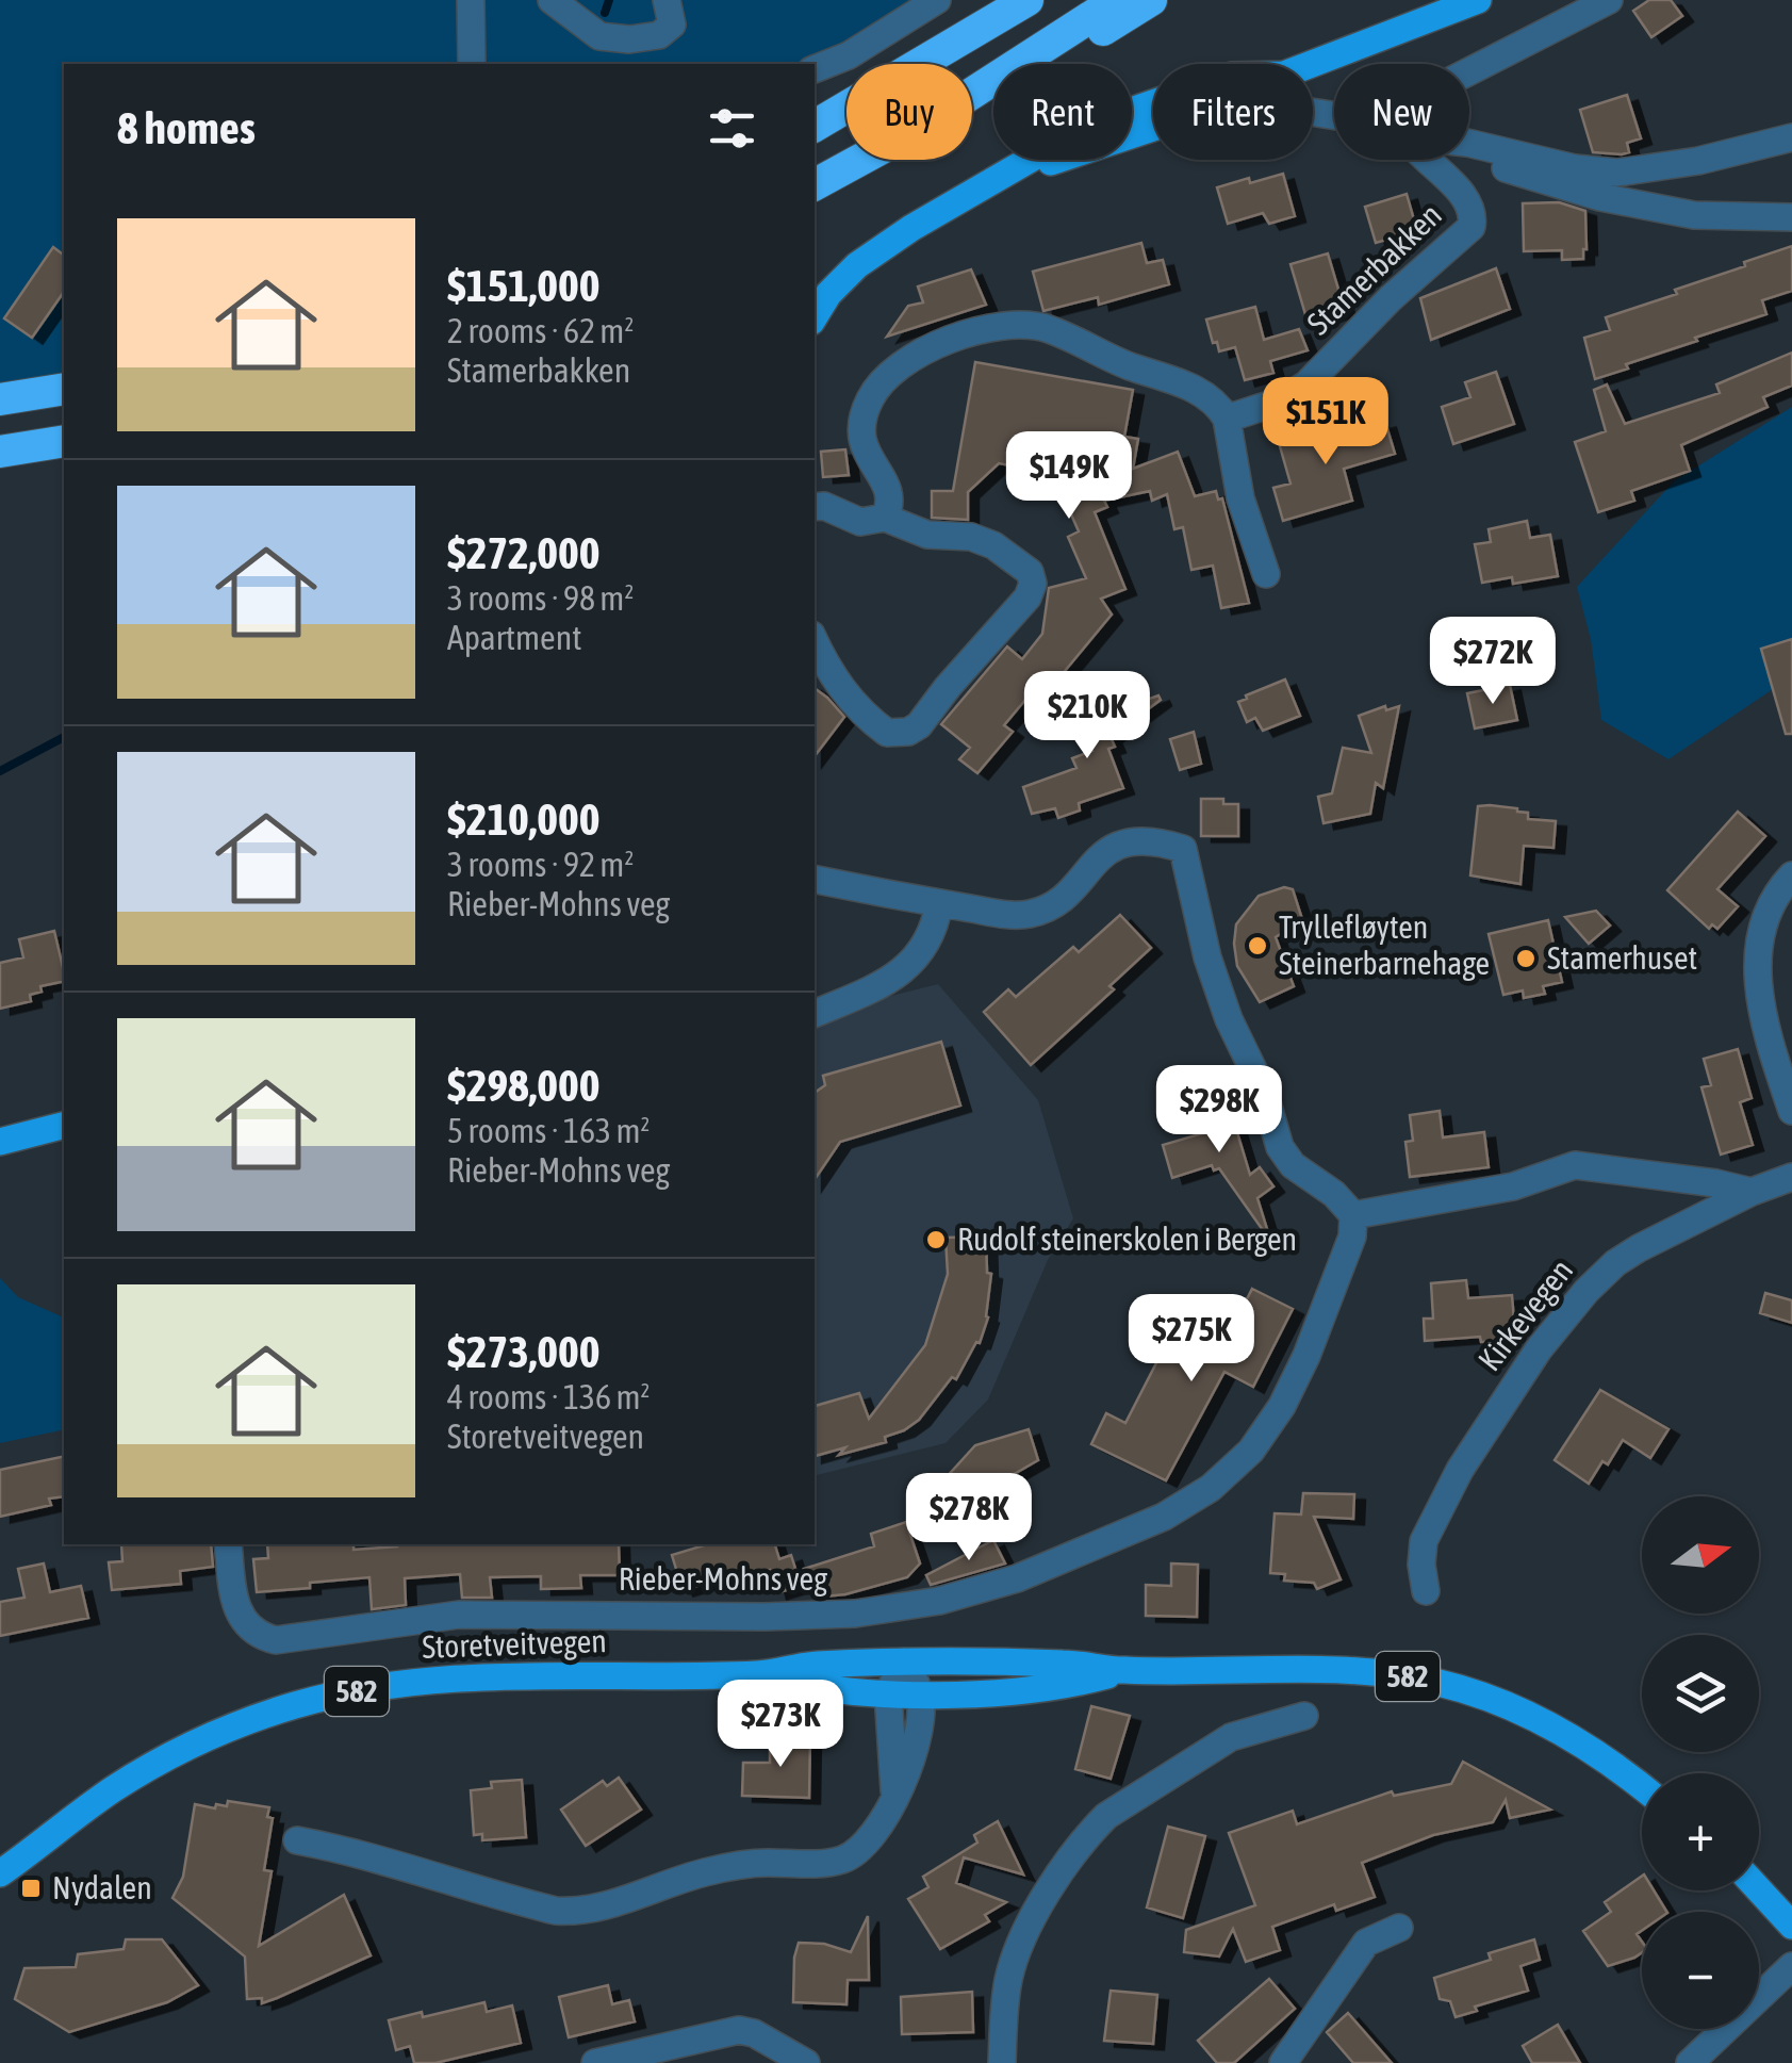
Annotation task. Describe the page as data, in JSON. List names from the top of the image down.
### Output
{
  "streets": {
    "main road": ["Storetveitvegen", "582"],
    "street": ["Stamerbakken", "Kirkevegen", "Rieber-Mohns veg"]
  },
  "places": {
    "other": ["Tryllefløyten Steinerbarnehage", "Stamerhuset", "Rudolf steinerskolen i Bergen"],
    "transit": ["Nydalen"]
  },
  "north": "right",
  "page": {
    "chip": [
      "Buy",
      "Rent",
      "Filters",
      "New"
    ],
    "heading": "8 homes",
    "list": [
      {
        "name": "$151,000",
        "note": "2 rooms · 62 m² · Stamerbakken"
      },
      {
        "name": "$272,000",
        "note": "3 rooms · 98 m² · Apartment"
      },
      {
        "name": "$210,000",
        "note": "3 rooms · 92 m² · Rieber-Mohns veg"
      },
      {
        "name": "$298,000",
        "note": "5 rooms · 163 m² · Rieber-Mohns veg"
      },
      {
        "name": "$273,000",
        "note": "4 rooms · 136 m² · Storetveitvegen"
      }
    ],
    "price": [
      "$151K",
      "$149K",
      "$272K",
      "$210K",
      "$298K",
      "$275K",
      "$278K",
      "$273K"
    ],
    "map_buttons": ["+", "−"]
  }
}
